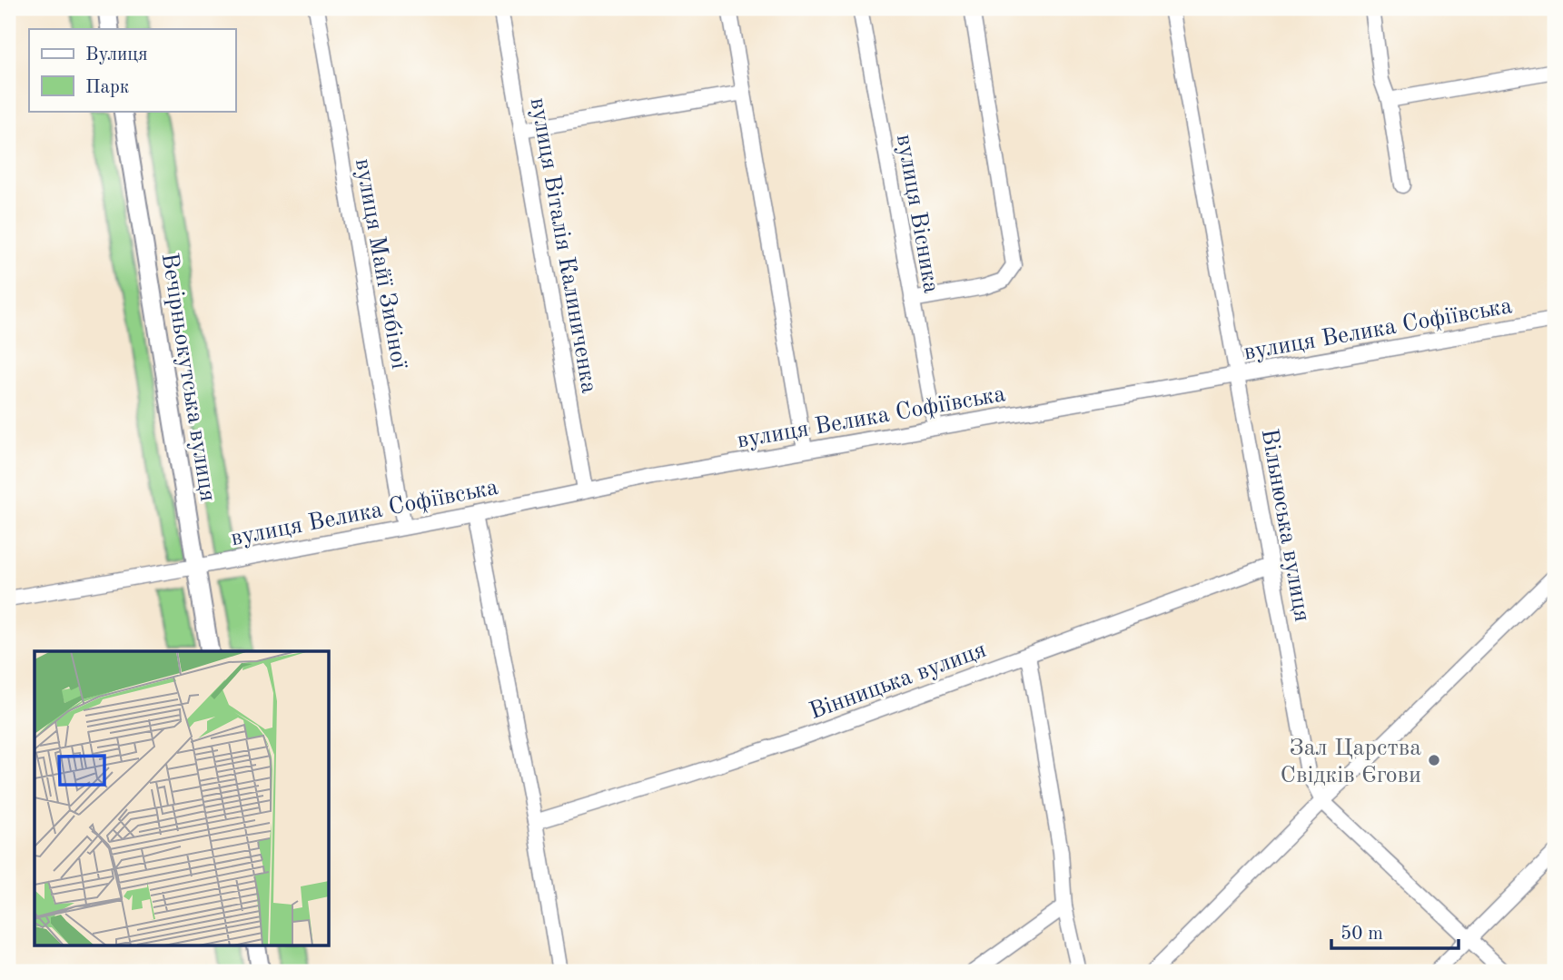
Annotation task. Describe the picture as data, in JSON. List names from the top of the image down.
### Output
{
  "streets": {
    "street": [
      "вулиця Вісника",
      "вулиця Віталія Калиниченка",
      "вулиця Майї Зибіної",
      "вулиця Велика Софіївська",
      "Вечірньокутська вулиця",
      "Вільнюська вулиця",
      "Вінницька вулиця"
    ]
  },
  "crossings": [
    ["вулиця Вісника", "вулиця Велика Софіївська"],
    ["вулиця Віталія Калиниченка", "вулиця Велика Софіївська"],
    ["вулиця Майї Зибіної", "вулиця Велика Софіївська"],
    ["вулиця Велика Софіївська", "Вечірньокутська вулиця"],
    ["вулиця Велика Софіївська", "Вільнюська вулиця"],
    ["Вільнюська вулиця", "Вінницька вулиця"]
  ],
  "places": ["Зал Царства Свідків Єгови"],
  "legend": ["Вулиця", "Парк"],
  "scale_bar": "50 m"
}
